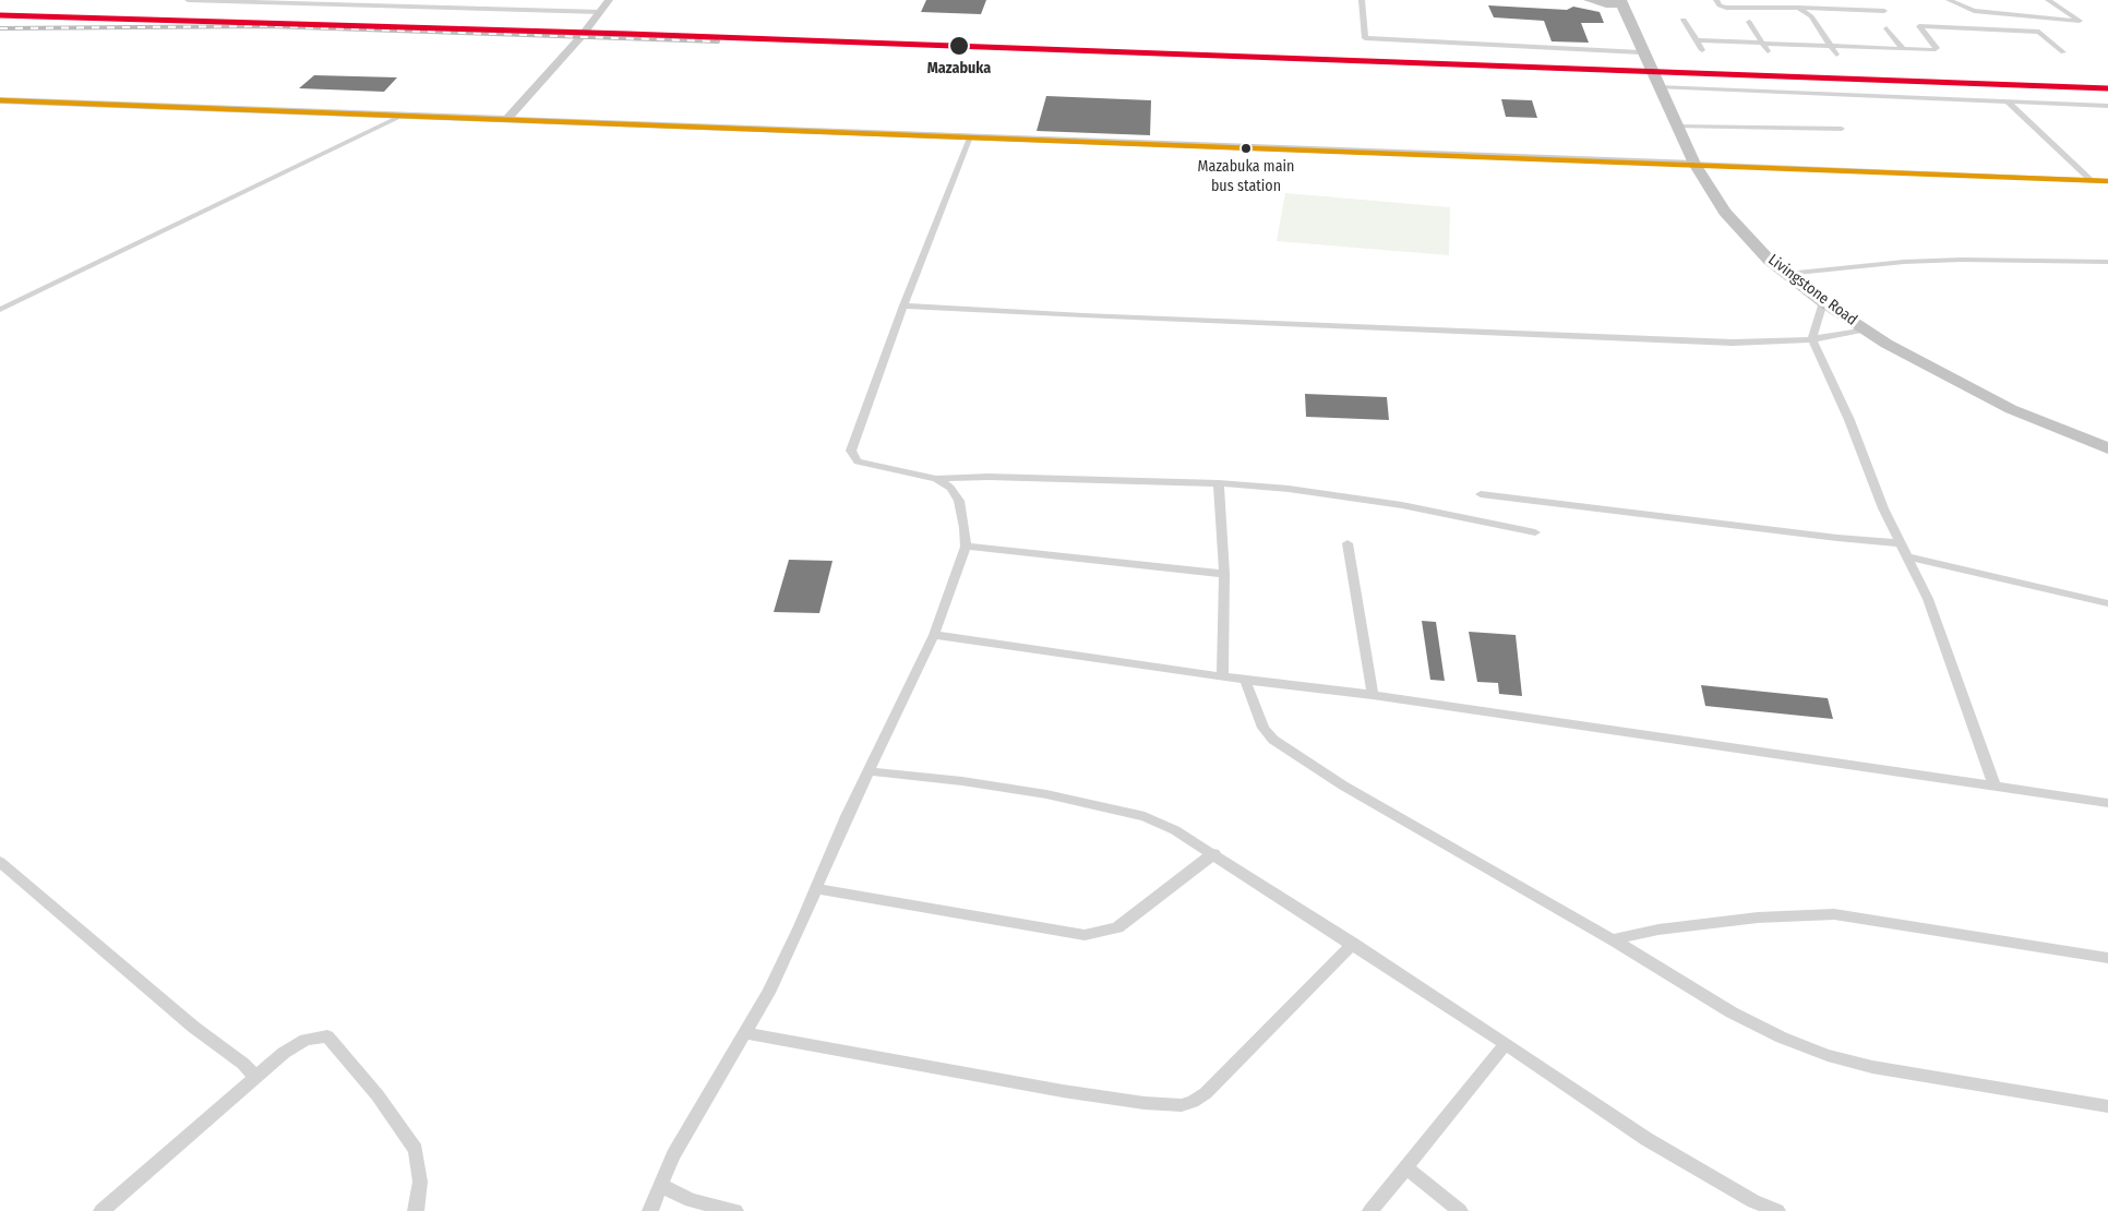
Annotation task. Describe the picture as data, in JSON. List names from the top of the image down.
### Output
{
  "streets": {
    "highway": ["Livingstone Road"]
  },
  "places": ["Mazabuka", "Mazabuka main bus station"]
}
